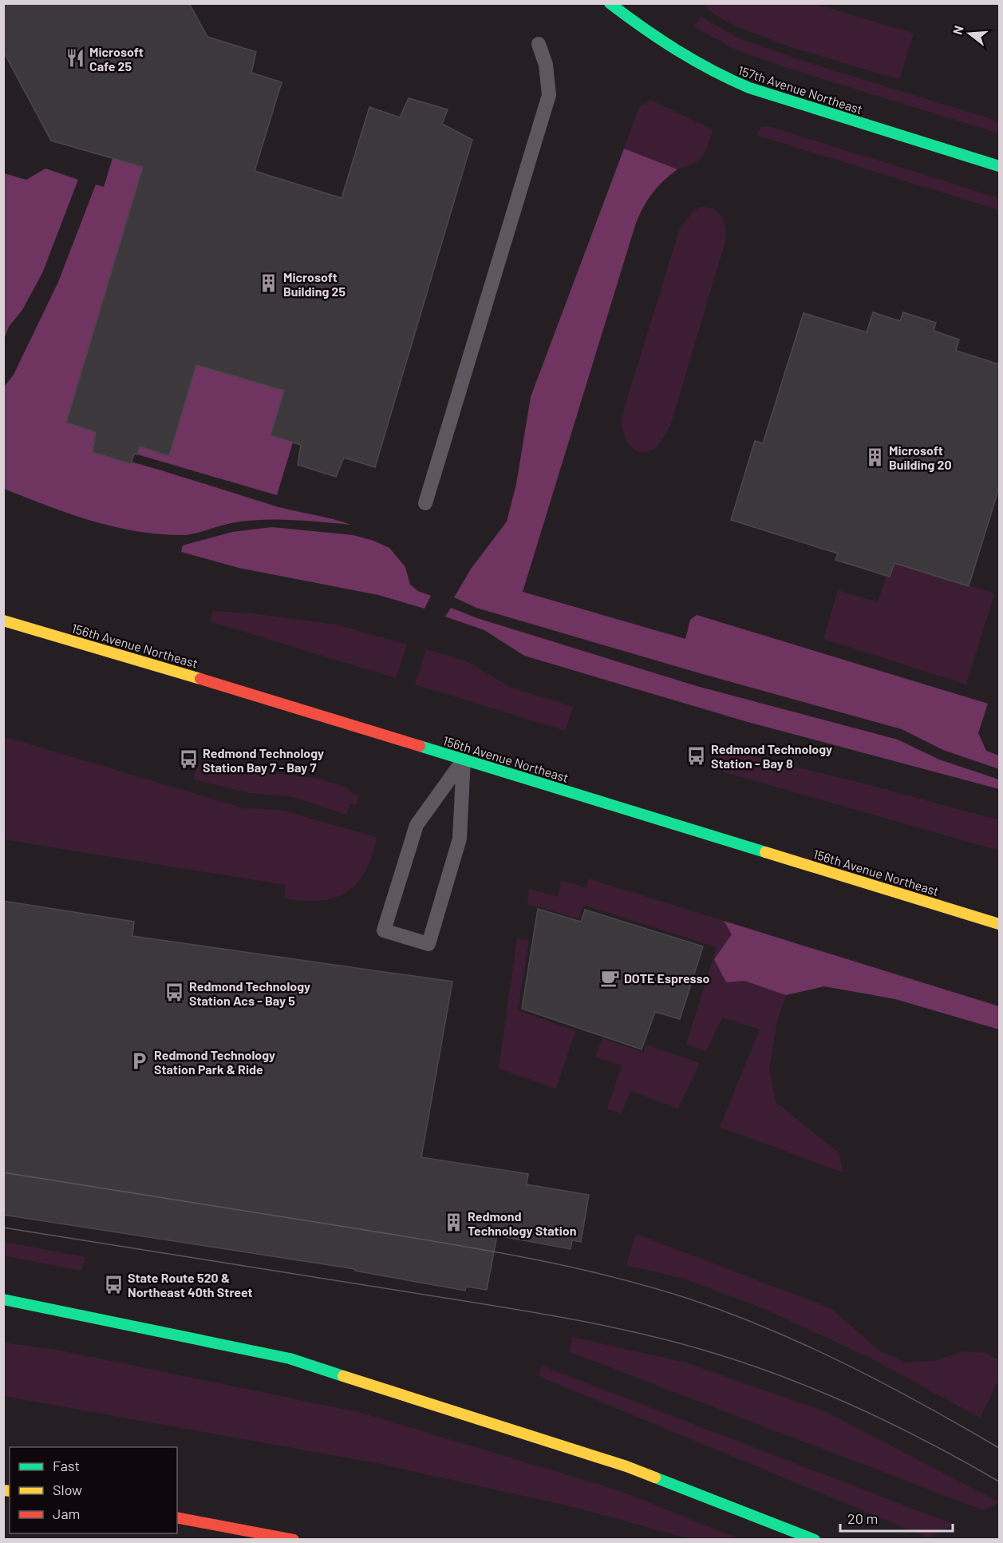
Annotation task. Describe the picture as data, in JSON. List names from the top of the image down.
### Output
{
  "streets": {
    "main road": ["157th Avenue Northeast", "156th Avenue Northeast"]
  },
  "places": {
    "restaurant": ["Microsoft Cafe 25"],
    "building": ["Microsoft Building 25", "Microsoft Building 20", "Redmond Technology Station"],
    "bus stop": [
      "Redmond Technology Station - Bay 8",
      "Redmond Technology Station Bay 7 - Bay 7",
      "Redmond Technology Station Acs - Bay 5",
      "State Route 520 & Northeast 40th Street"
    ],
    "cafe": ["DOTE Espresso"],
    "parking": ["Redmond Technology Station Park & Ride"]
  },
  "legend": ["Fast", "Slow", "Jam"],
  "scale_bar": "20 m",
  "north": "left"
}
